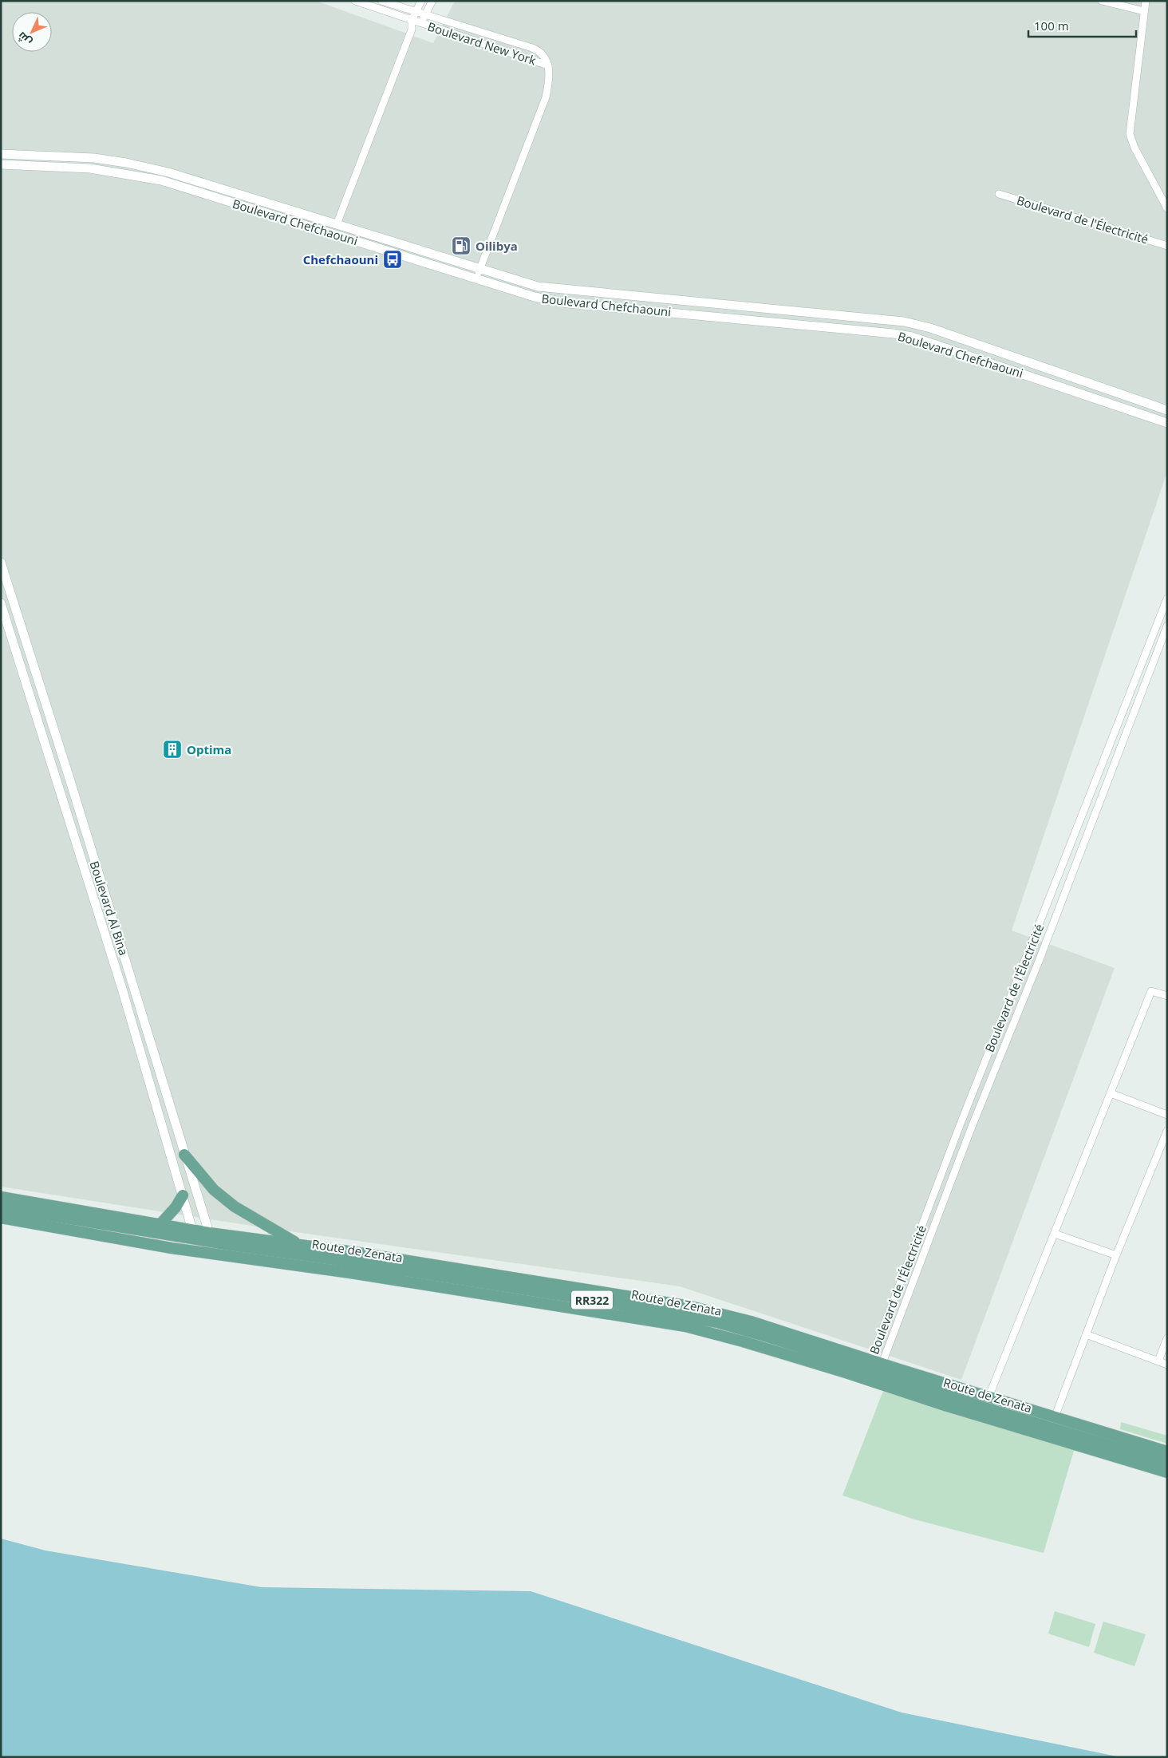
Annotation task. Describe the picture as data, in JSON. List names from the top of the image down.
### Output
{
  "streets": {
    "main road": ["Route de Zenata", "RR322"],
    "street": [
      "Boulevard New York",
      "Boulevard de l'Électricité",
      "Boulevard Chefchaouni",
      "Boulevard Al Bina"
    ]
  },
  "crossings": [
    ["Boulevard de l'Électricité", "Route de Zenata"],
    ["Boulevard Al Bina", "Route de Zenata"]
  ],
  "places": {
    "fuel station": ["Oilibya"],
    "bus stop": ["Chefchaouni"],
    "building": ["Optima"]
  },
  "scale_bar": "100 m",
  "north": "bottom left"
}
